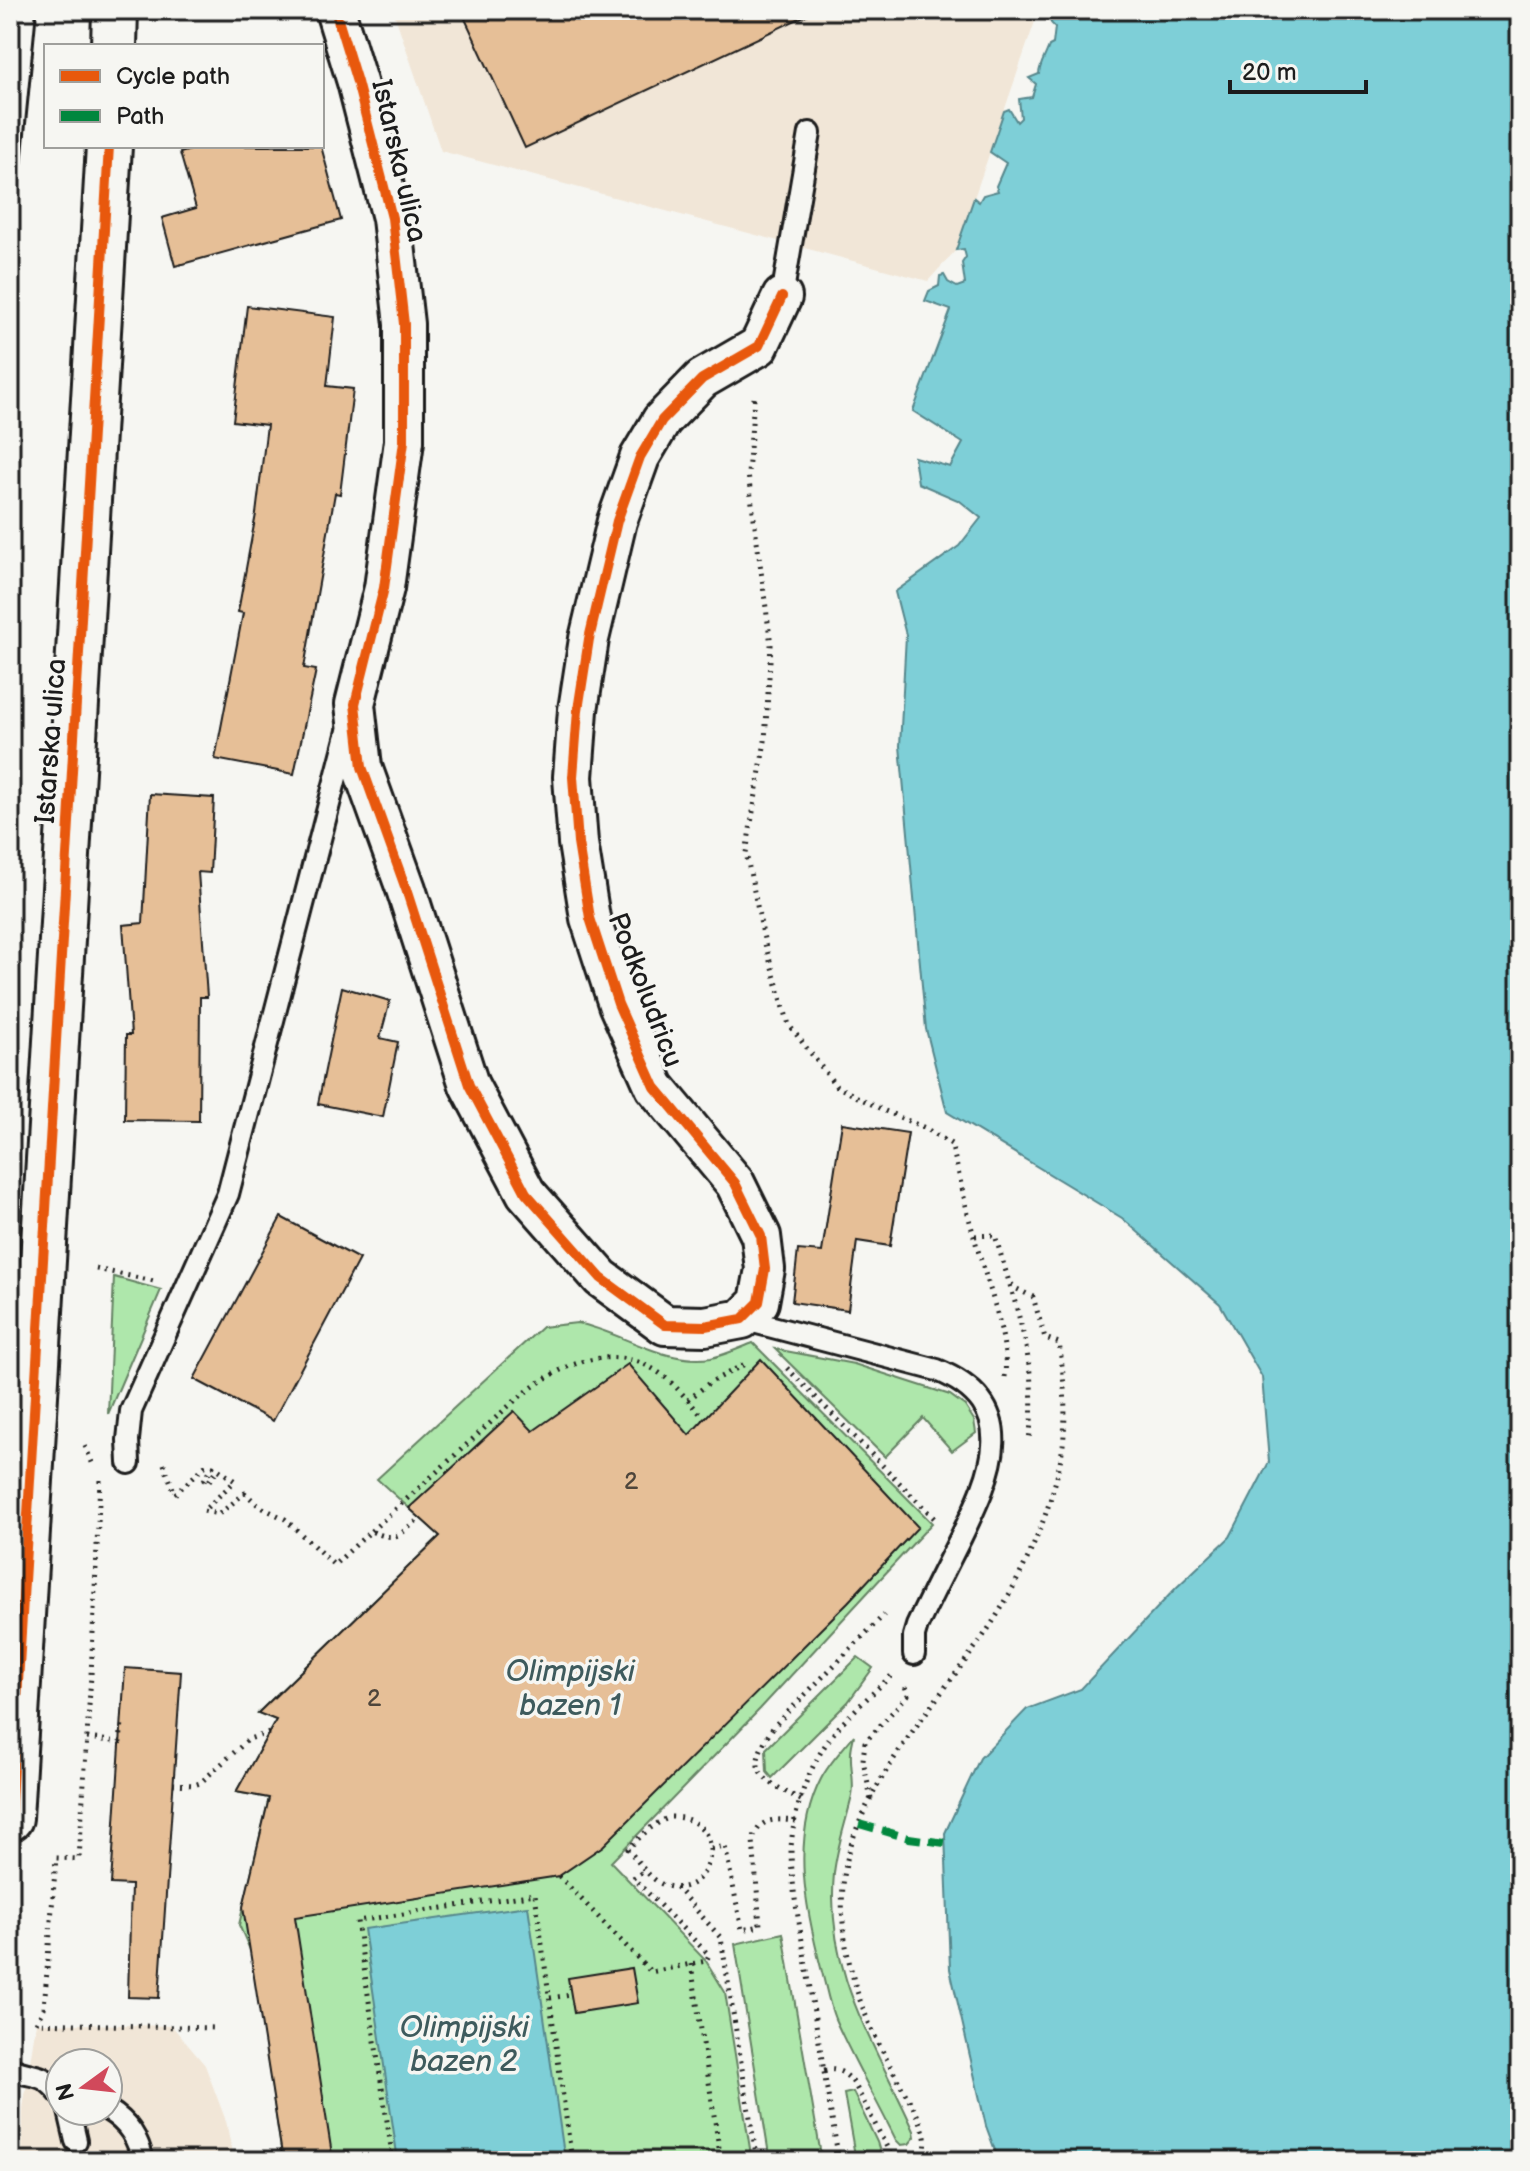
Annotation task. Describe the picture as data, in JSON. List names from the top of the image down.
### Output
{
  "streets": {
    "main road": ["Istarska ulica"],
    "street": ["Podkoludricu"]
  },
  "water": ["Olimpijski bazen 1", "Olimpijski bazen 2"],
  "house_numbers": ["2", "2"],
  "legend": ["Cycle path", "Path"],
  "scale_bar": "20 m",
  "north": "left"
}
